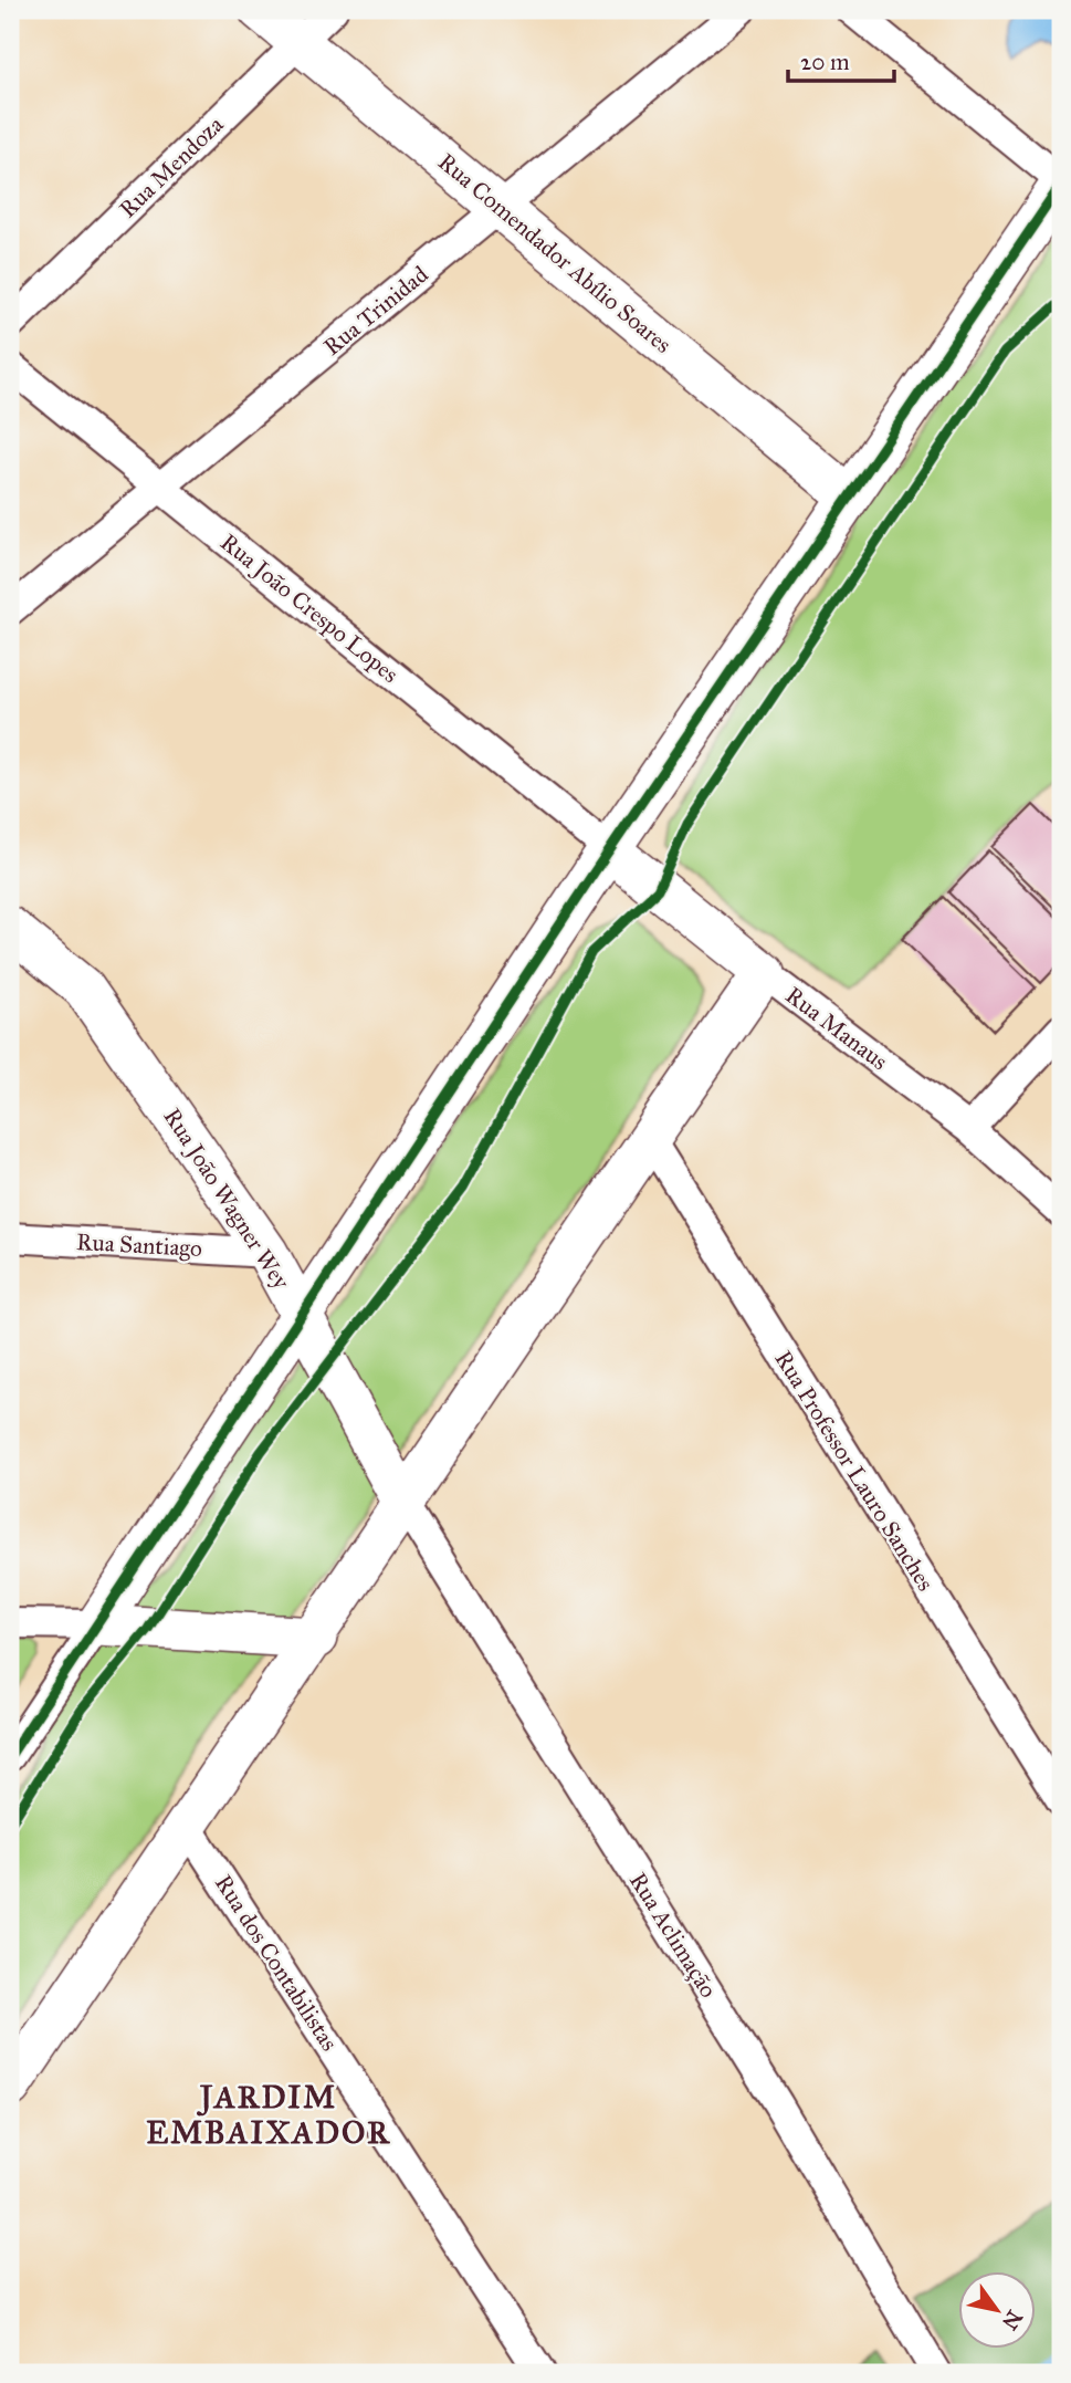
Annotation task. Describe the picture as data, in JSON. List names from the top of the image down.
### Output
{
  "streets": {
    "street": [
      "Rua Mendoza",
      "Rua Comendador Abílio Soares",
      "Rua Trinidad",
      "Rua João Crespo Lopes",
      "Rua Manaus",
      "Rua João Wagner Wey",
      "Rua Santiago",
      "Rua Professor Lauro Sanches",
      "Rua Aclimação",
      "Rua dos Contabilistas"
    ]
  },
  "crossings": [
    ["Rua Mendoza", "Rua Comendador Abílio Soares"],
    ["Rua Comendador Abílio Soares", "Rua Trinidad"],
    ["Rua Trinidad", "Rua João Crespo Lopes"],
    ["Rua João Crespo Lopes", "Rua Manaus"],
    ["Rua João Wagner Wey", "Rua Santiago"],
    ["Rua João Wagner Wey", "Rua Aclimação"]
  ],
  "districts": ["JARDIM EMBAIXADOR"],
  "scale_bar": "20 m",
  "north": "bottom right"
}
